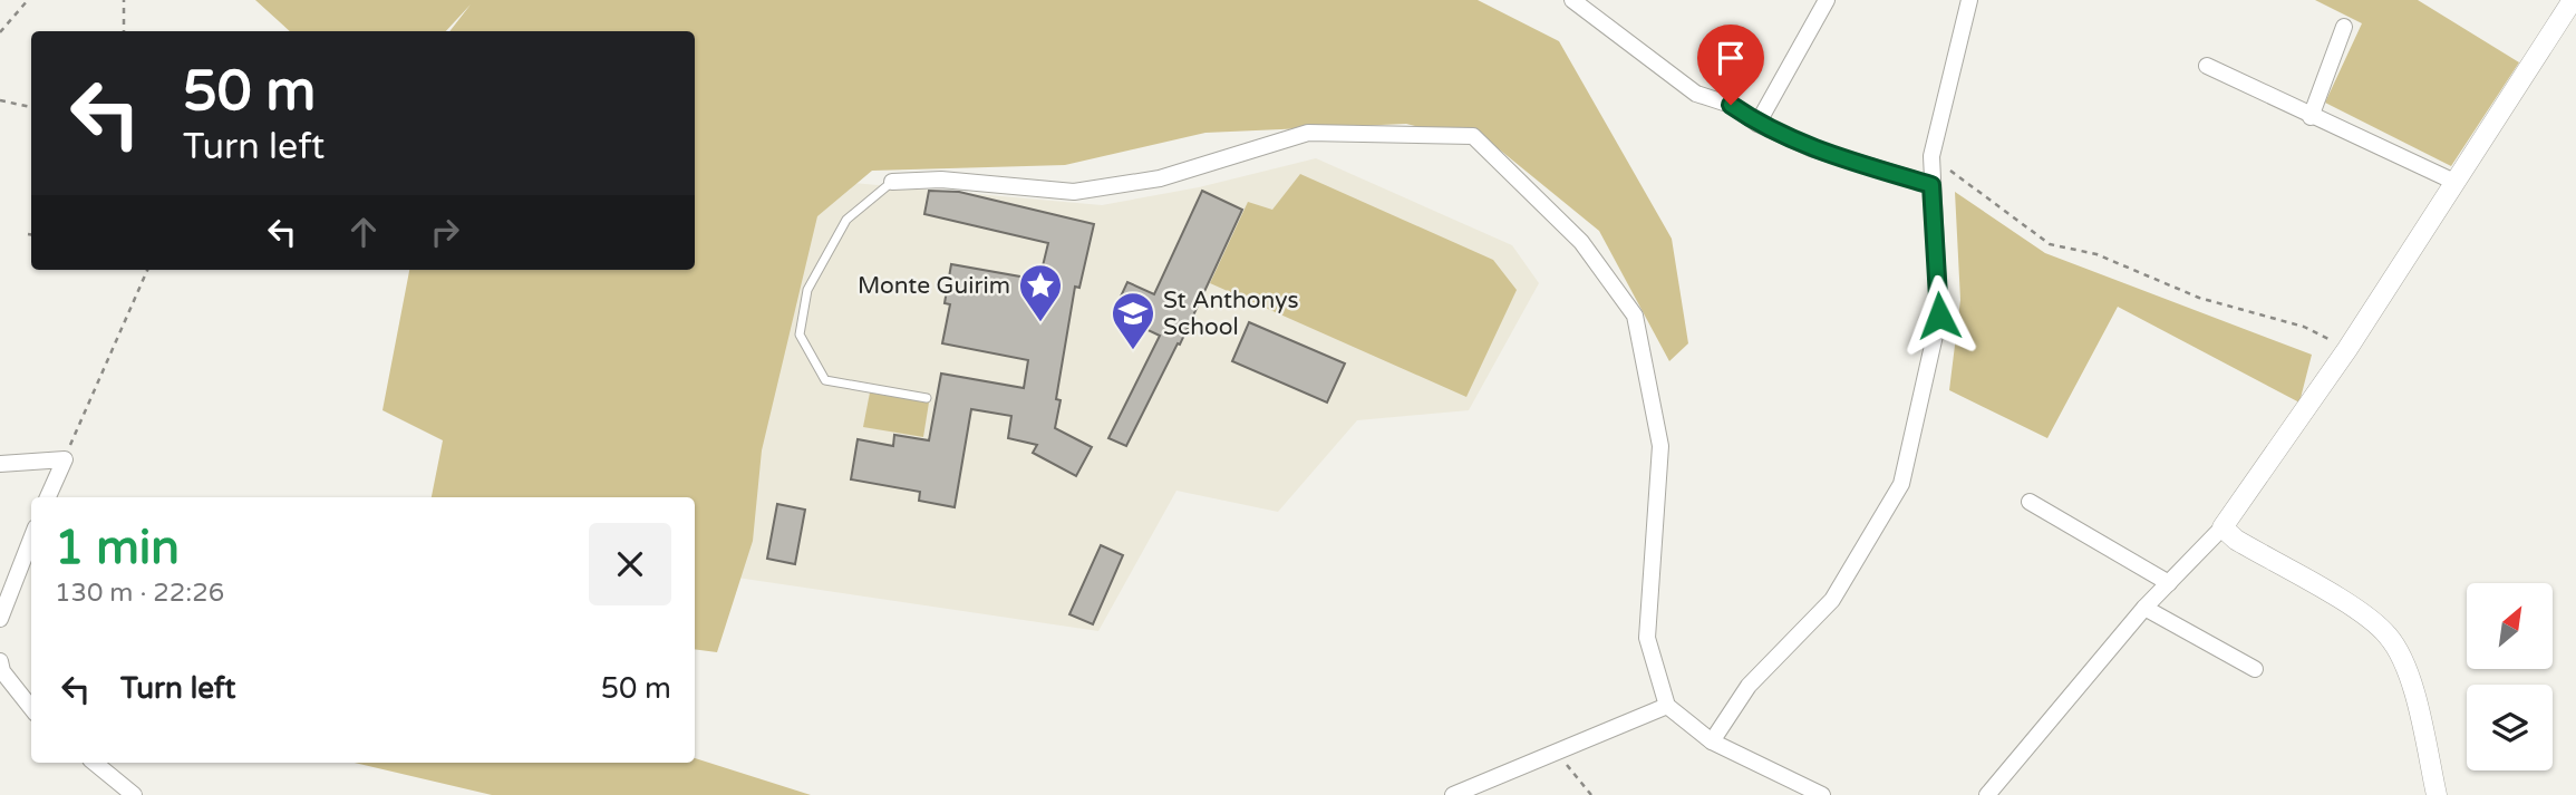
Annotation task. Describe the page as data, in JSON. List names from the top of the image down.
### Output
{
  "places": {
    "place": ["Monte Guirim"],
    "school or university": ["St Anthonys School"]
  },
  "north": "top right",
  "page": {
    "turn": ["50 m", "Turn left"],
    "heading": ["1 min", "130 m · 22:26"],
    "list": [
      {
        "name": "Turn left",
        "value": "50 m"
      }
    ]
  }
}
